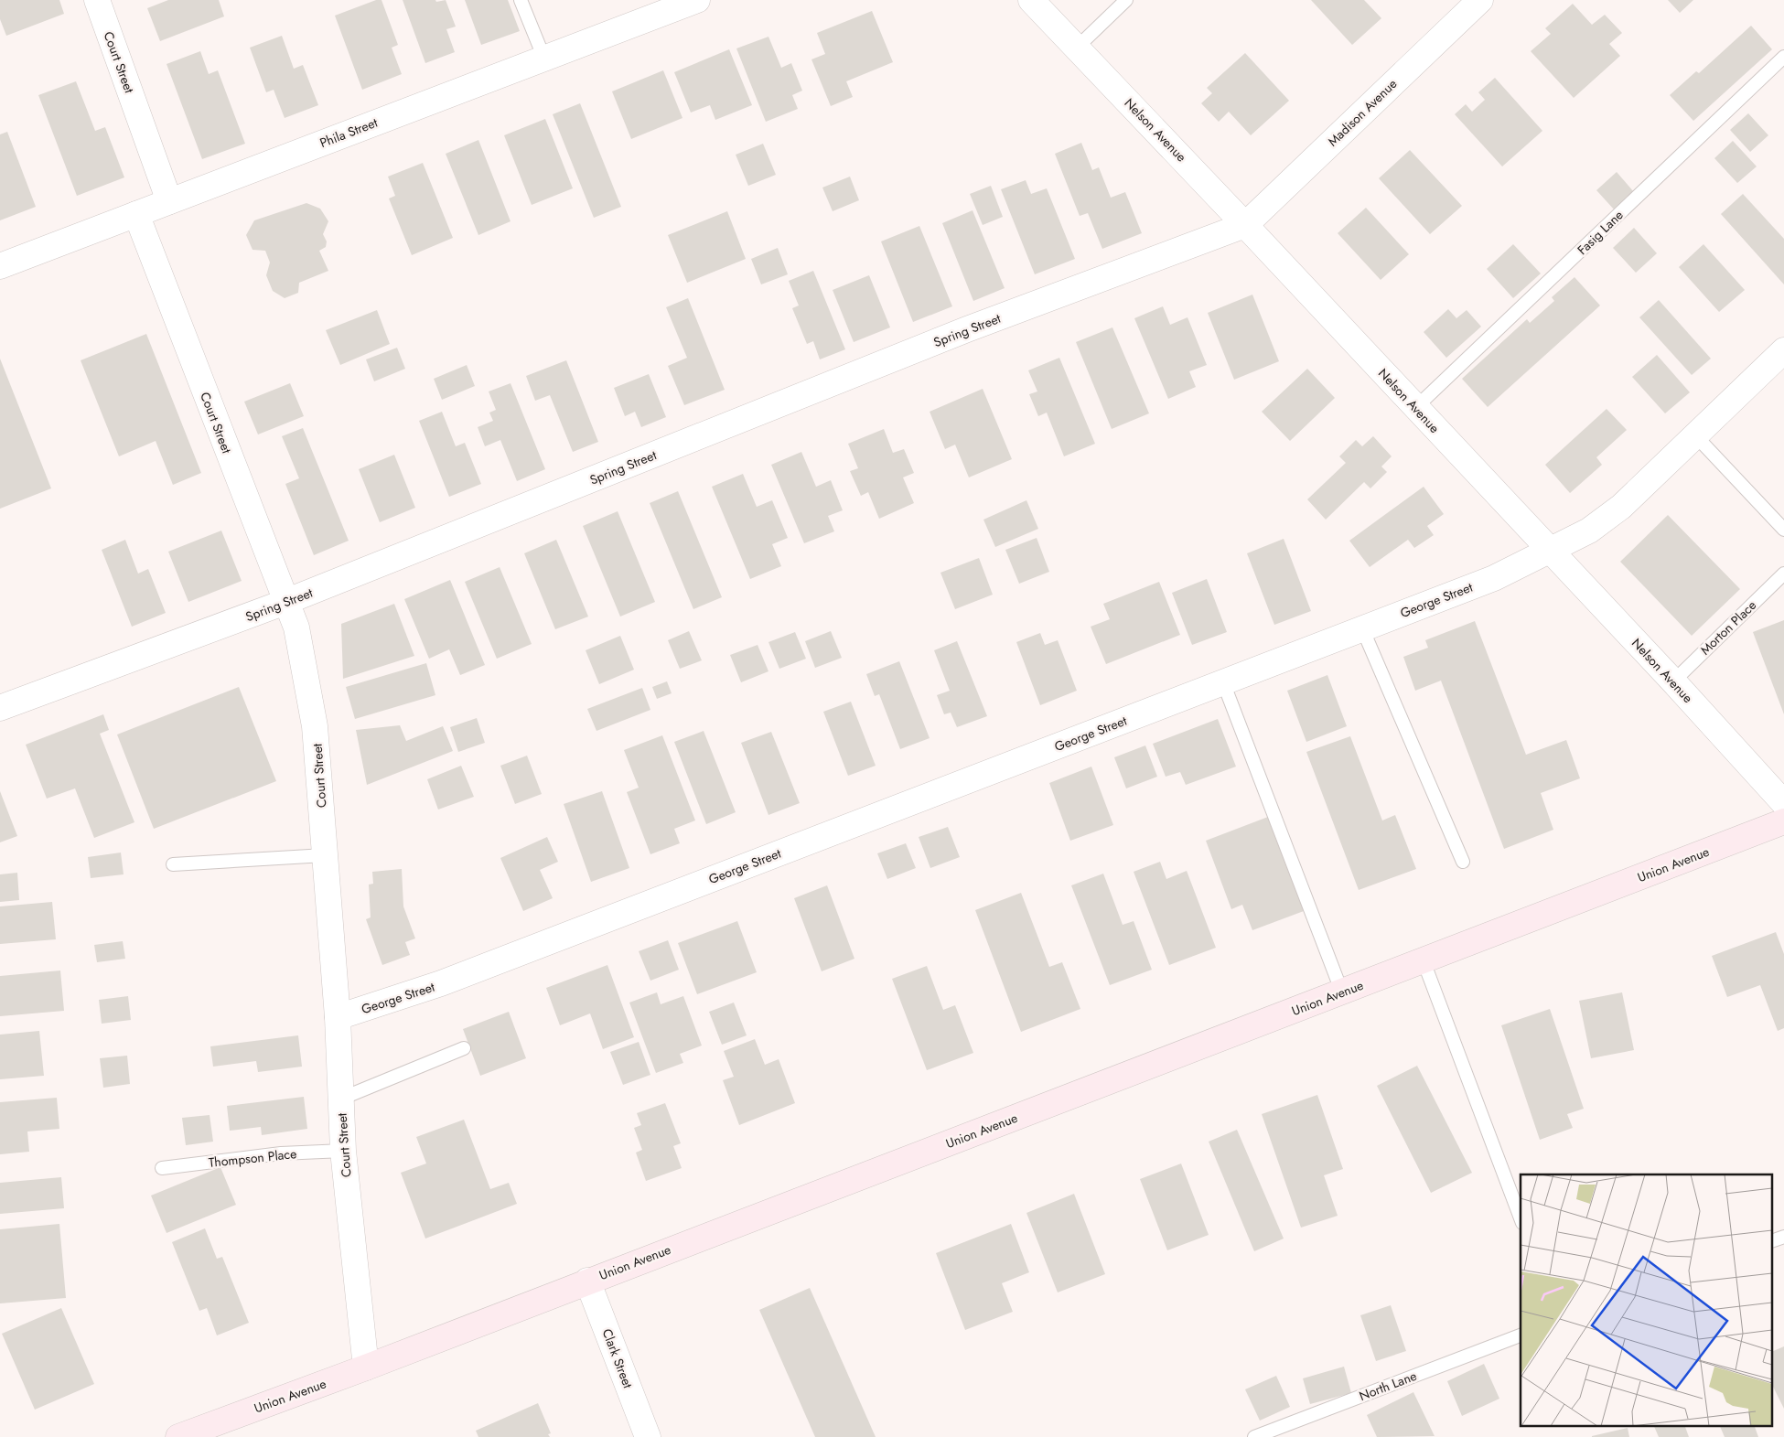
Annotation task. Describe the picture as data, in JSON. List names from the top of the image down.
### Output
{
  "streets": {
    "main road": ["Union Avenue"],
    "street": [
      "Court Street",
      "Madison Avenue",
      "Nelson Avenue",
      "Phila Street",
      "Spring Street",
      "George Street",
      "Clark Street"
    ],
    "lane": [
      "Fasig Lane",
      "Morton Place",
      "Thompson Place",
      "North Lane"
    ]
  },
  "crossings": [
    ["Court Street", "Phila Street"],
    ["Court Street", "Spring Street"],
    ["Court Street", "George Street"],
    ["Court Street", "Union Avenue"],
    ["Court Street", "Thompson Place"],
    ["Madison Avenue", "Nelson Avenue"],
    ["Madison Avenue", "Spring Street"],
    ["Nelson Avenue", "Fasig Lane"],
    ["Nelson Avenue", "Spring Street"],
    ["Nelson Avenue", "George Street"],
    ["Nelson Avenue", "Morton Place"],
    ["Union Avenue", "Clark Street"]
  ]
}
